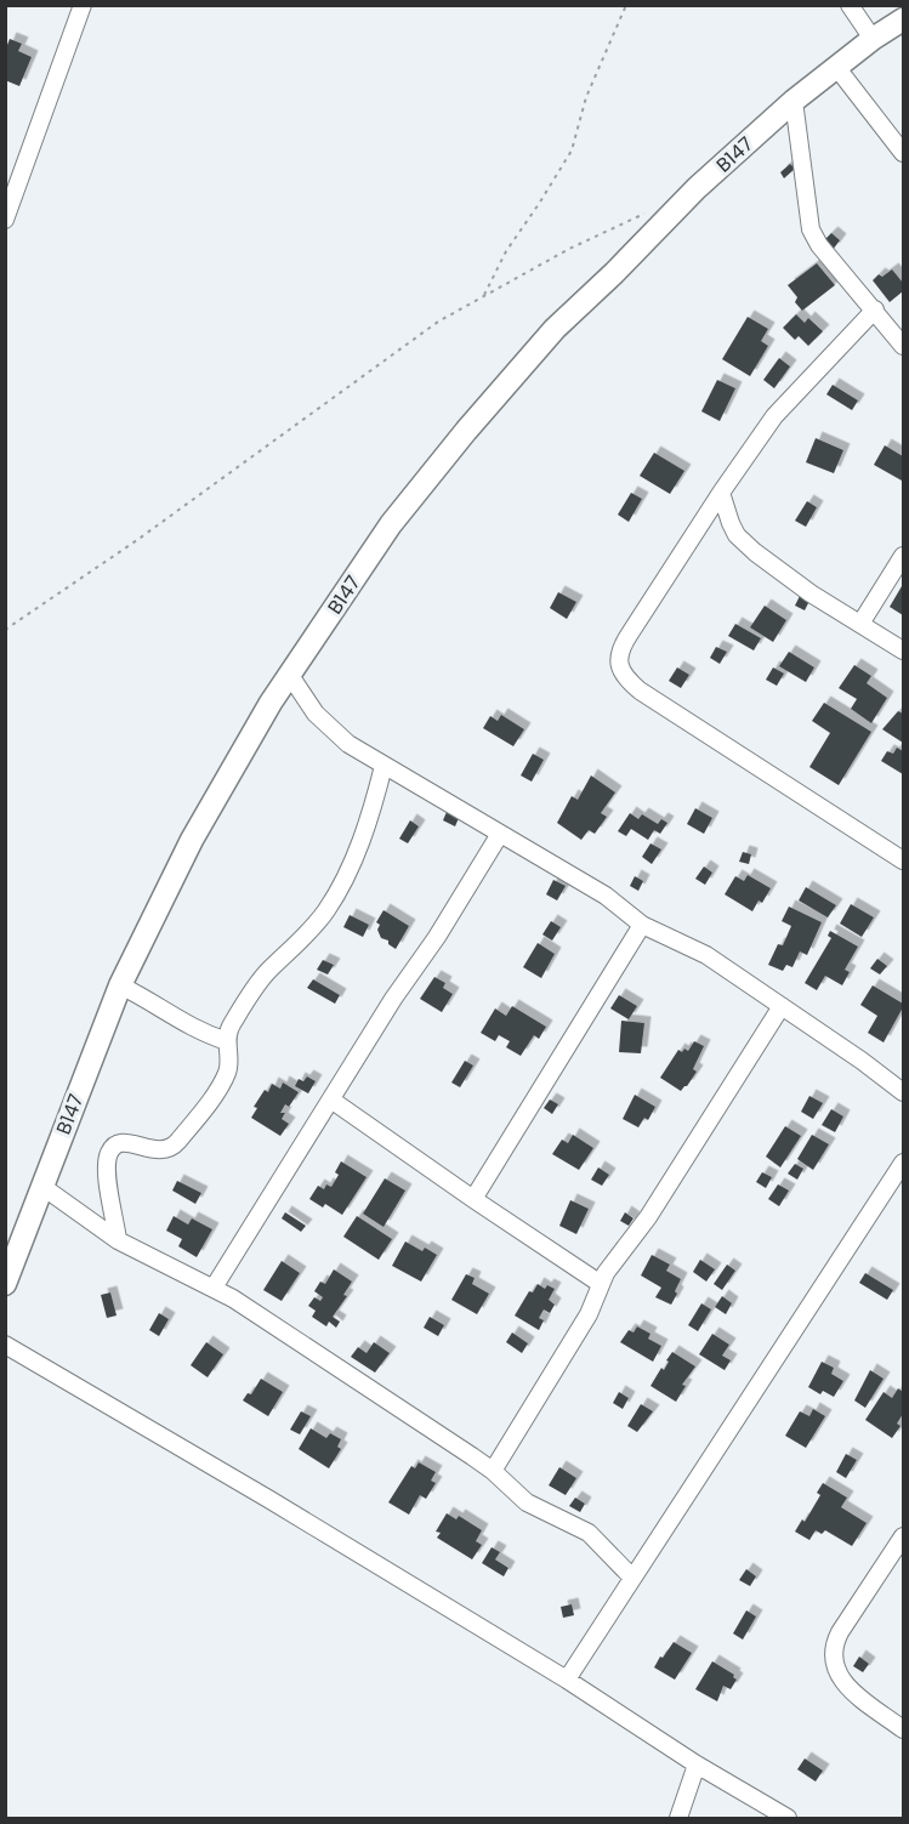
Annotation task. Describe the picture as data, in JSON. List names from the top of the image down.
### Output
{
  "streets": {
    "main road": ["B147"]
  }
}
